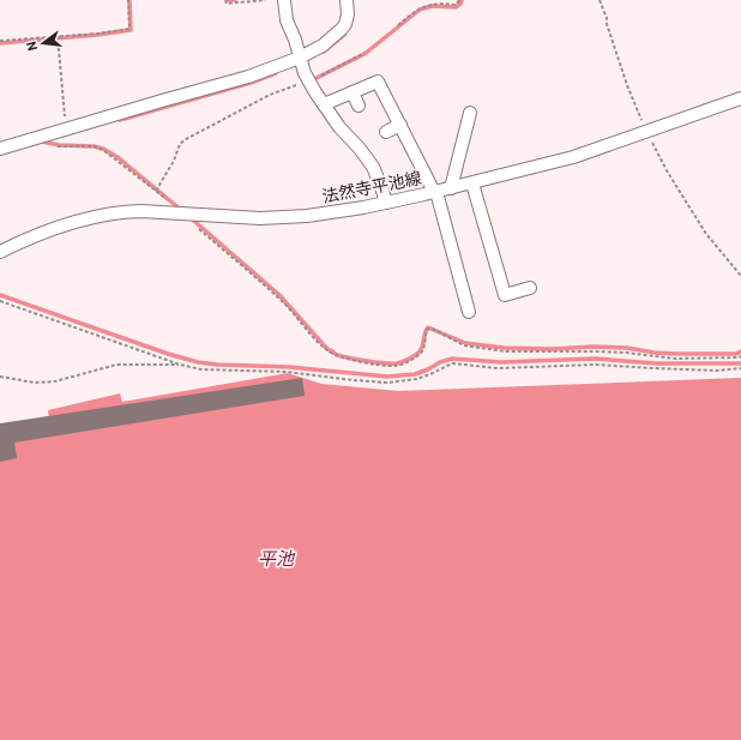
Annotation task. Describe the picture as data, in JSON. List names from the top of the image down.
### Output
{
  "streets": {
    "street": ["法然寺平池線"]
  },
  "water": ["平池"],
  "north": "left"
}
